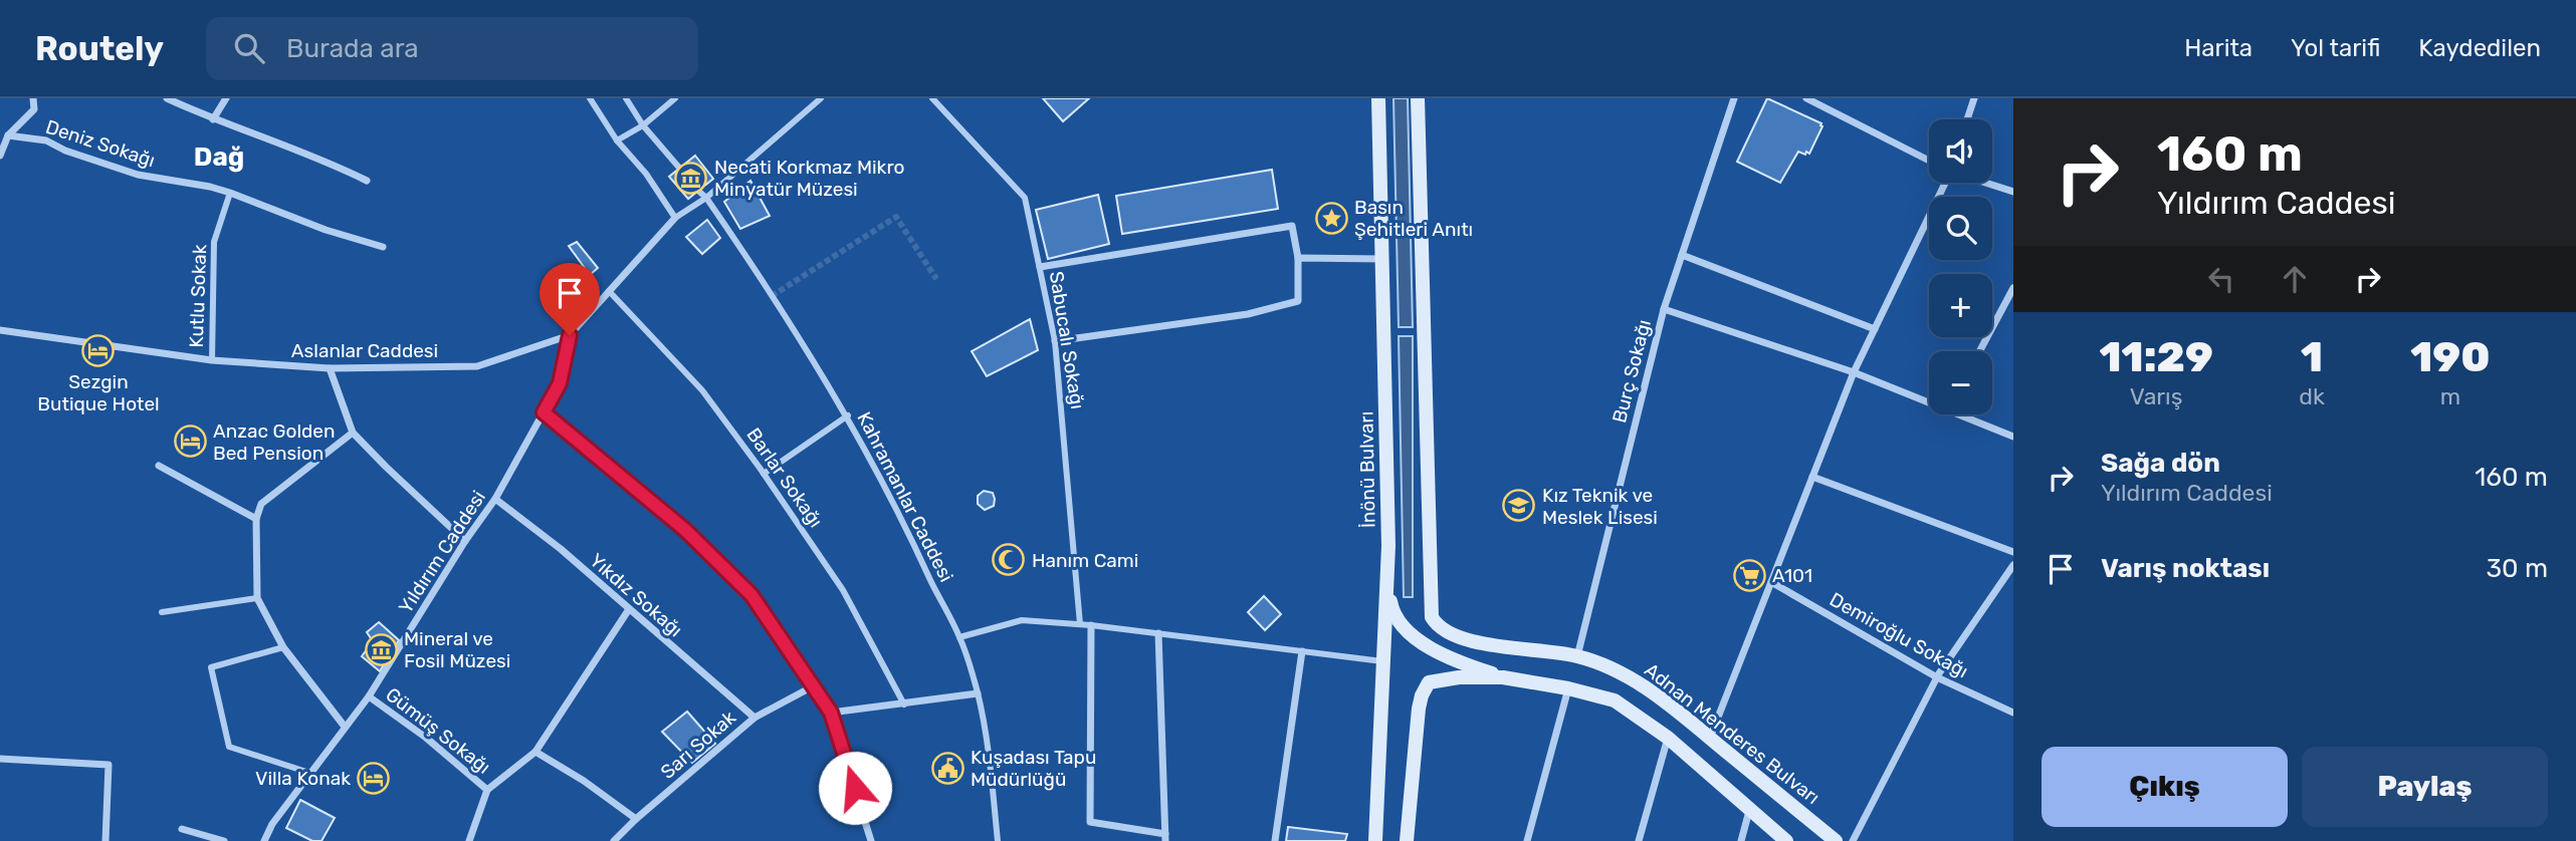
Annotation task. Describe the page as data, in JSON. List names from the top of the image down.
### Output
{
  "streets": {
    "main road": ["İnönü Bulvarı", "Adnan Menderes Bulvarı"],
    "street": [
      "Deniz Sokağı",
      "Kutlu Sokak",
      "Sabucalı Sokağı",
      "Aslanlar Caddesi",
      "Burç Sokağı",
      "Barlar Sokağı",
      "Kahramanlar Caddesi",
      "Yıldırım Caddesi",
      "Yıkdız Sokağı",
      "Demiroğlu Sokağı",
      "Gümüş Sokağı",
      "Sarı Sokak"
    ]
  },
  "crossings": [
    ["Deniz Sokağı", "Kutlu Sokak"],
    ["Kutlu Sokak", "Aslanlar Caddesi"],
    ["Aslanlar Caddesi", "Barlar Sokağı"],
    ["Aslanlar Caddesi", "Yıldırım Caddesi"],
    ["Burç Sokağı", "Adnan Menderes Bulvarı"],
    ["Yıldırım Caddesi", "Yıkdız Sokağı"],
    ["Yıldırım Caddesi", "Gümüş Sokağı"],
    ["Yıkdız Sokağı", "Sarı Sokak"]
  ],
  "districts": ["Dağ"],
  "places": {
    "museum": ["Necati Korkmaz Mikro Minyatür Müzesi", "Mineral ve Fosil Müzesi"],
    "place": ["Basın Şehitleri Anıtı"],
    "hotel": ["Sezgin Butique Hotel", "Anzac Golden Bed Pension", "Villa Konak"],
    "school or university": ["Kız Teknik ve Meslek Lisesi"],
    "mosque": ["Hanım Cami"],
    "supermarket": ["A101"],
    "public building": ["Kuşadası Tapu Müdürlüğü"]
  },
  "page": {
    "header": "Routely",
    "search": "Burada ara",
    "nav": ["Harita", "Yol tarifi", "Kaydedilen"],
    "turn": ["160 m", "Yıldırım Caddesi"],
    "map_buttons": ["+", "−"],
    "eta": [
      "11:29",
      "Varış",
      "1",
      "dk",
      "190",
      "m"
    ],
    "list": [
      {
        "name": "Sağa dön",
        "note": "Yıldırım Caddesi",
        "value": "160 m"
      },
      {
        "name": "Varış noktası",
        "value": "30 m"
      }
    ],
    "buttons": ["Çıkış", "Paylaş"]
  }
}
